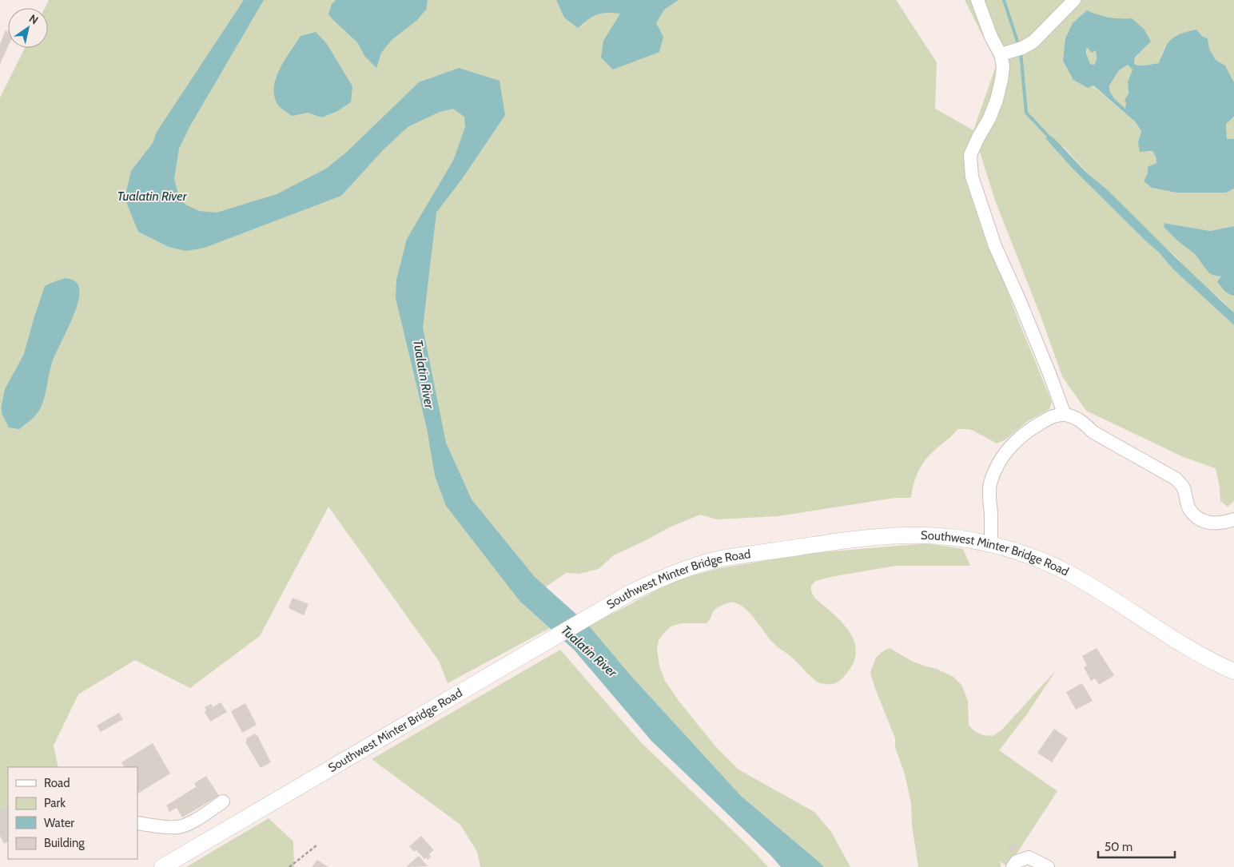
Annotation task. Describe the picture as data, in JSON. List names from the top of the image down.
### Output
{
  "streets": {
    "main road": ["Southwest Minter Bridge Road"]
  },
  "water": ["Tualatin River"],
  "legend": [
    "Road",
    "Park",
    "Water",
    "Building"
  ],
  "scale_bar": "50 m",
  "north": "top right"
}
